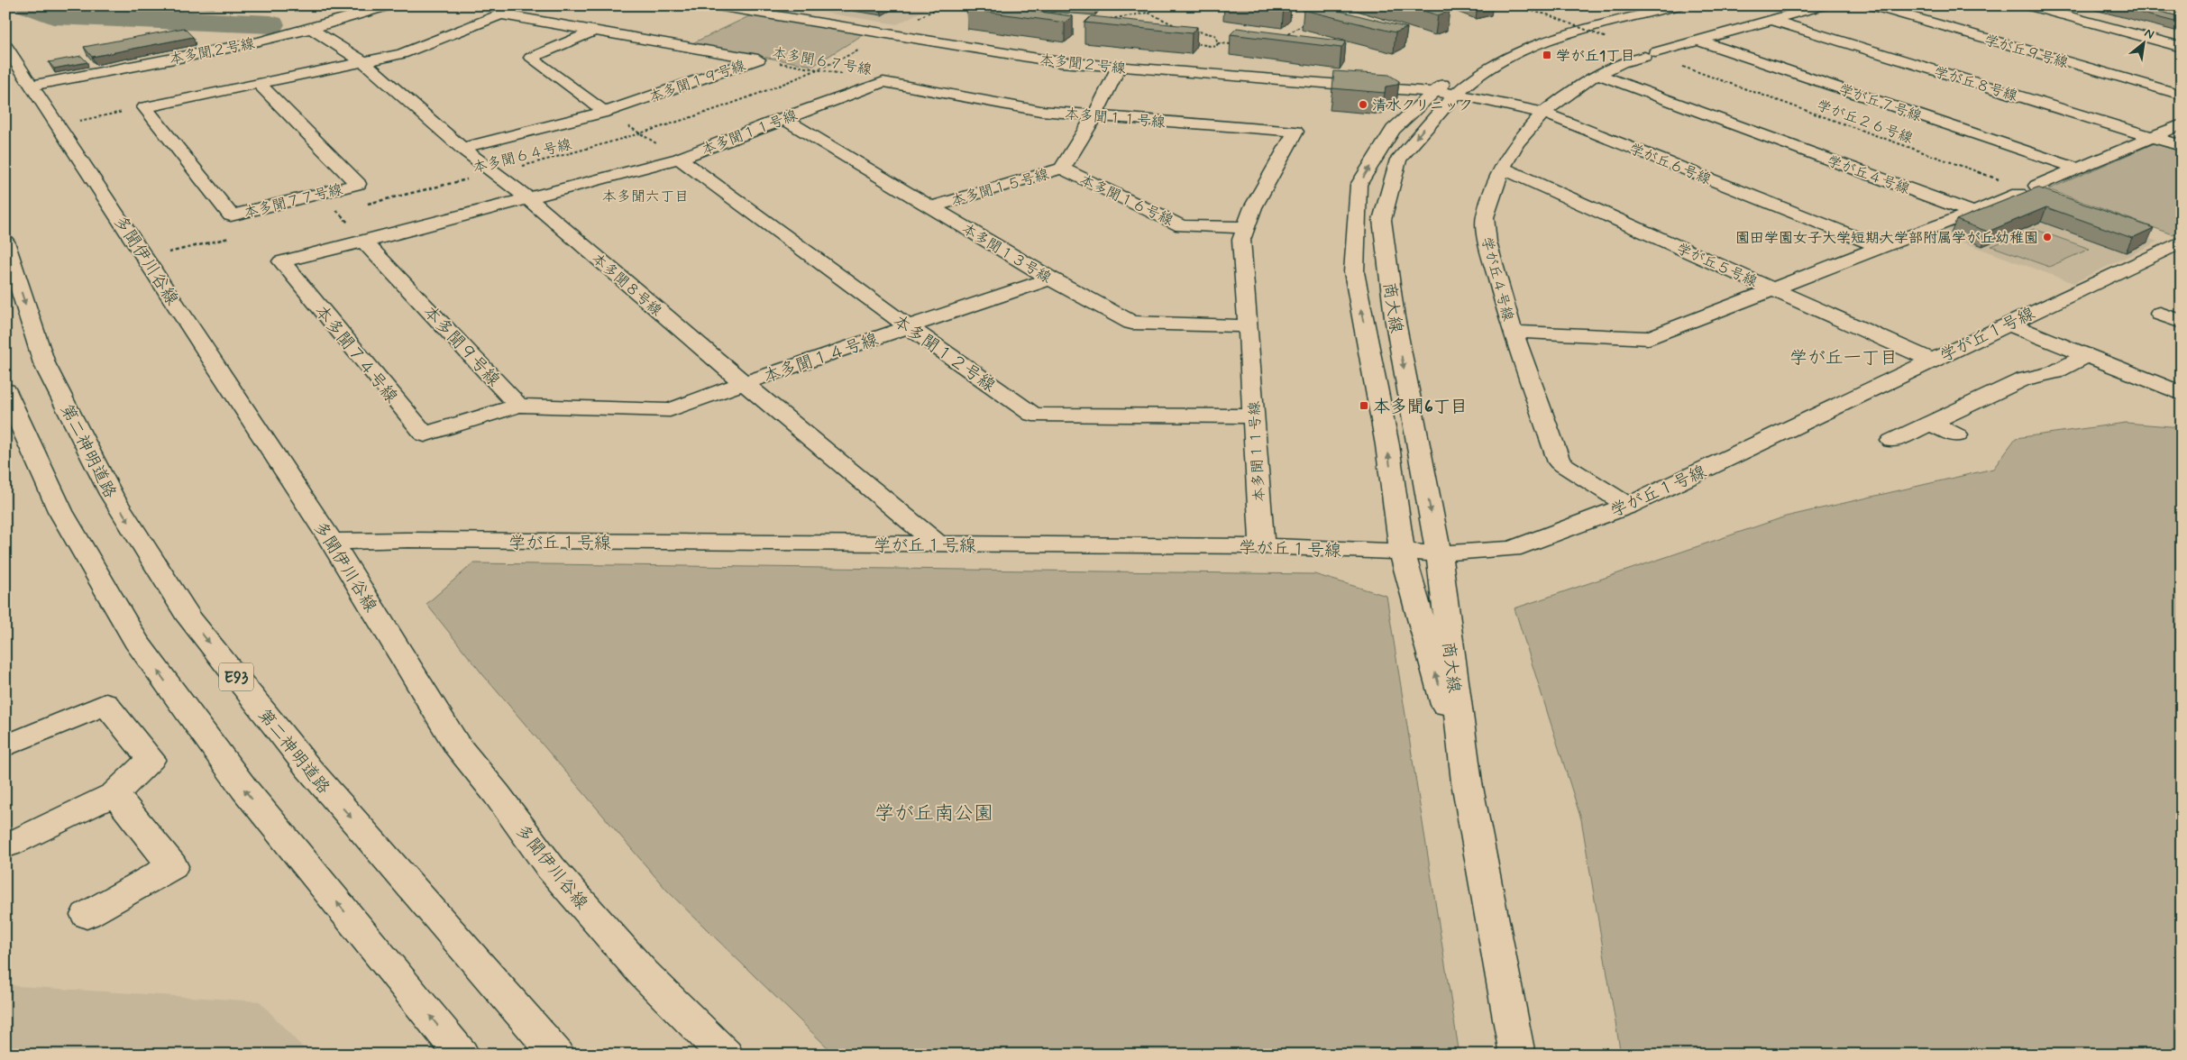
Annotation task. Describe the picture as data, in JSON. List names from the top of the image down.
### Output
{
  "streets": {
    "main road": [
      "本多聞２号線",
      "学が丘９号線",
      "本多聞１９号線",
      "学が丘８号線",
      "学が丘７号線",
      "本多聞１１号線",
      "学が丘６号線",
      "学が丘４号線",
      "本多聞１５号線",
      "本多聞１６号線",
      "本多聞７７号線",
      "本多聞１３号線",
      "多聞伊川谷線",
      "学が丘５号線",
      "本多聞８号線",
      "商大線",
      "学が丘１号線",
      "本多聞９号線",
      "本多聞１２号線",
      "本多聞７４号線",
      "本多聞１４号線",
      "第二神明道路",
      "E93"
    ],
    "path": ["本多聞６７号線", "学が丘２６号線", "本多聞６４号線"]
  },
  "crossings": [
    ["本多聞２号線", "本多聞６４号線"],
    ["本多聞２号線", "学が丘６号線"],
    ["本多聞２号線", "本多聞１５号線"],
    ["本多聞２号線", "多聞伊川谷線"],
    ["本多聞２号線", "本多聞８号線"],
    ["本多聞２号線", "商大線"],
    ["本多聞６７号線", "本多聞１９号線"],
    ["本多聞６７号線", "本多聞１１号線"],
    ["本多聞６７号線", "本多聞６４号線"],
    ["本多聞１９号線", "本多聞８号線"],
    ["本多聞１１号線", "本多聞１５号線"],
    ["本多聞１１号線", "本多聞１６号線"],
    ["本多聞１１号線", "本多聞１３号線"],
    ["本多聞１１号線", "本多聞８号線"],
    ["本多聞１１号線", "学が丘１号線"],
    ["本多聞１１号線", "本多聞１２号線"],
    ["本多聞６４号線", "本多聞８号線"],
    ["学が丘６号線", "学が丘４号線"],
    ["学が丘６号線", "商大線"],
    ["学が丘４号線", "学が丘５号線"],
    ["学が丘４号線", "学が丘１号線"],
    ["本多聞１５号線", "本多聞１６号線"],
    ["本多聞１５号線", "本多聞１３号線"],
    ["本多聞１３号線", "本多聞１４号線"],
    ["多聞伊川谷線", "学が丘１号線"],
    ["学が丘５号線", "学が丘１号線"],
    ["本多聞８号線", "学が丘１号線"],
    ["本多聞８号線", "本多聞１４号線"],
    ["商大線", "学が丘１号線"],
    ["本多聞９号線", "本多聞７４号線"],
    ["本多聞１２号線", "本多聞１４号線"]
  ],
  "districts": ["本多聞六丁目", "学が丘一丁目"],
  "parks": ["学が丘南公園"],
  "places": {
    "transit": ["学が丘1丁目", "本多聞6丁目"],
    "other": ["清水クリニック", "園田学園女子大学短期大学部附属学が丘幼稚園"]
  },
  "north": "top right"
}
